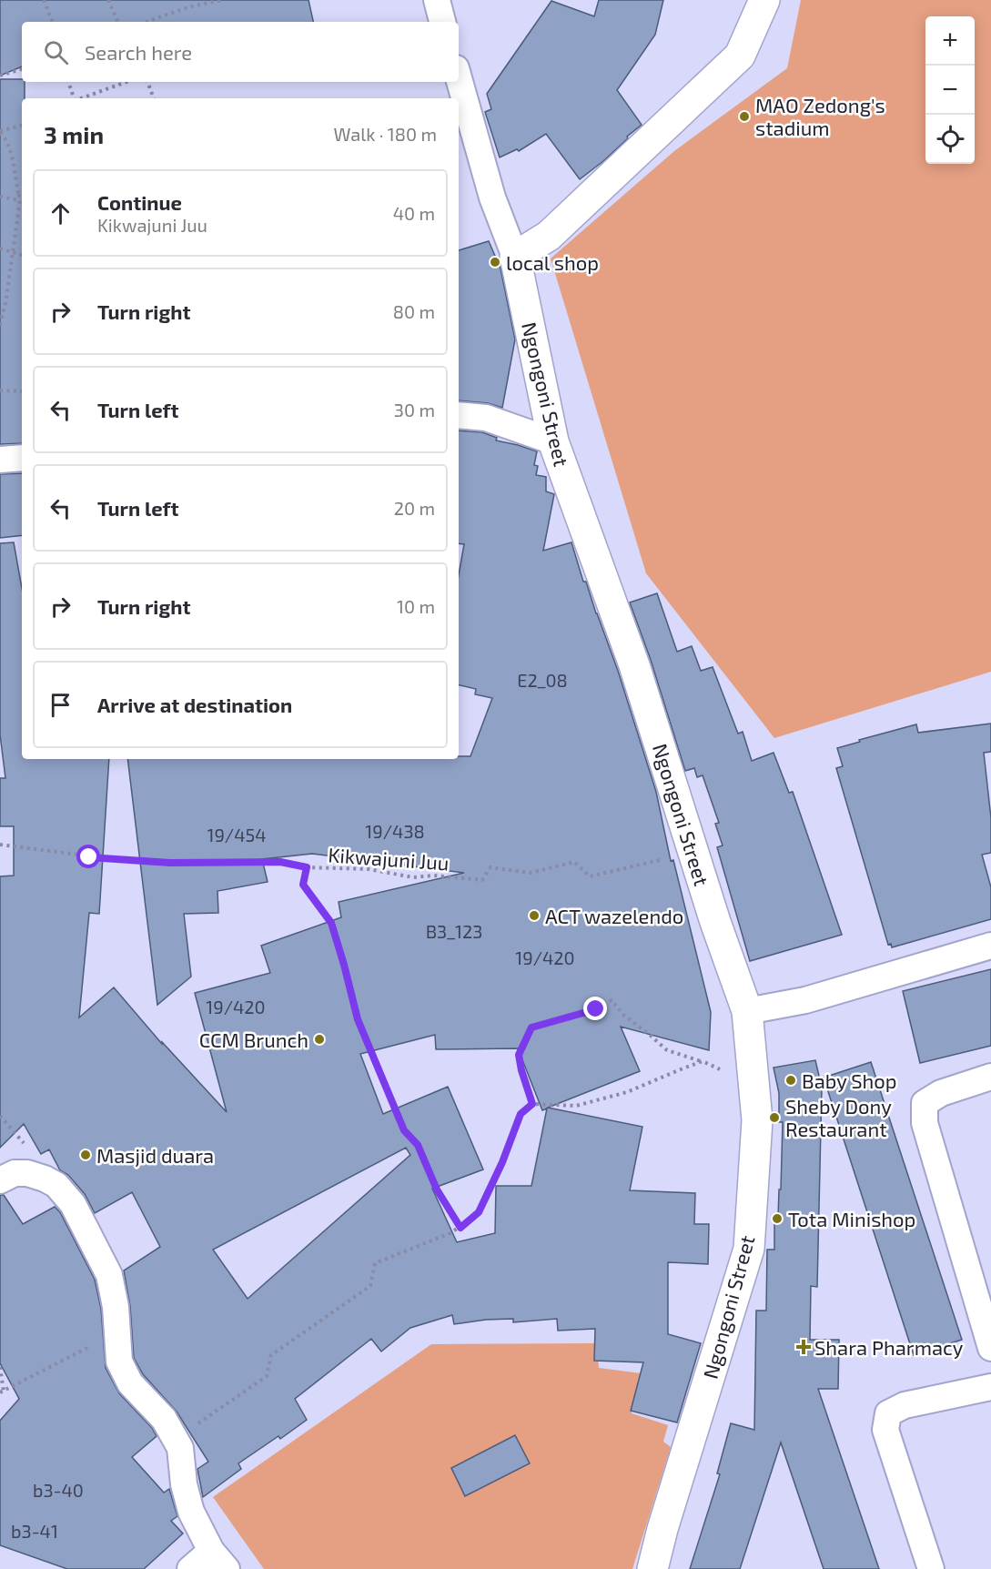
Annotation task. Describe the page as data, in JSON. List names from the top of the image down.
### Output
{
  "streets": {
    "street": ["Ngongoni Street"],
    "path": ["Kikwajuni Juu"]
  },
  "crossings": [
    ["Ngongoni Street", "Kikwajuni Juu"]
  ],
  "places": {
    "other": [
      "MAO Zedong's stadium",
      "local shop",
      "ACT wazelendo",
      "CCM Brunch",
      "Baby Shop",
      "Sheby Dony Restaurant",
      "Masjid duara",
      "Tota Minishop"
    ],
    "health": ["Shara Pharmacy"]
  },
  "house_numbers": [
    "E2_08",
    "19/438",
    "19/454",
    "B3_123",
    "19/420",
    "19/420",
    "b3-40",
    "b3-41"
  ],
  "page": {
    "map_buttons": ["+", "−"],
    "search": "Search here",
    "heading": ["3 min", "Walk · 180 m"],
    "list": [
      ["Continue", "Kikwajuni Juu", "40 m"],
      ["Turn right", "80 m"],
      ["Turn left", "30 m"],
      ["Turn left", "20 m"],
      ["Turn right", "10 m"],
      "Arrive at destination"
    ]
  }
}
